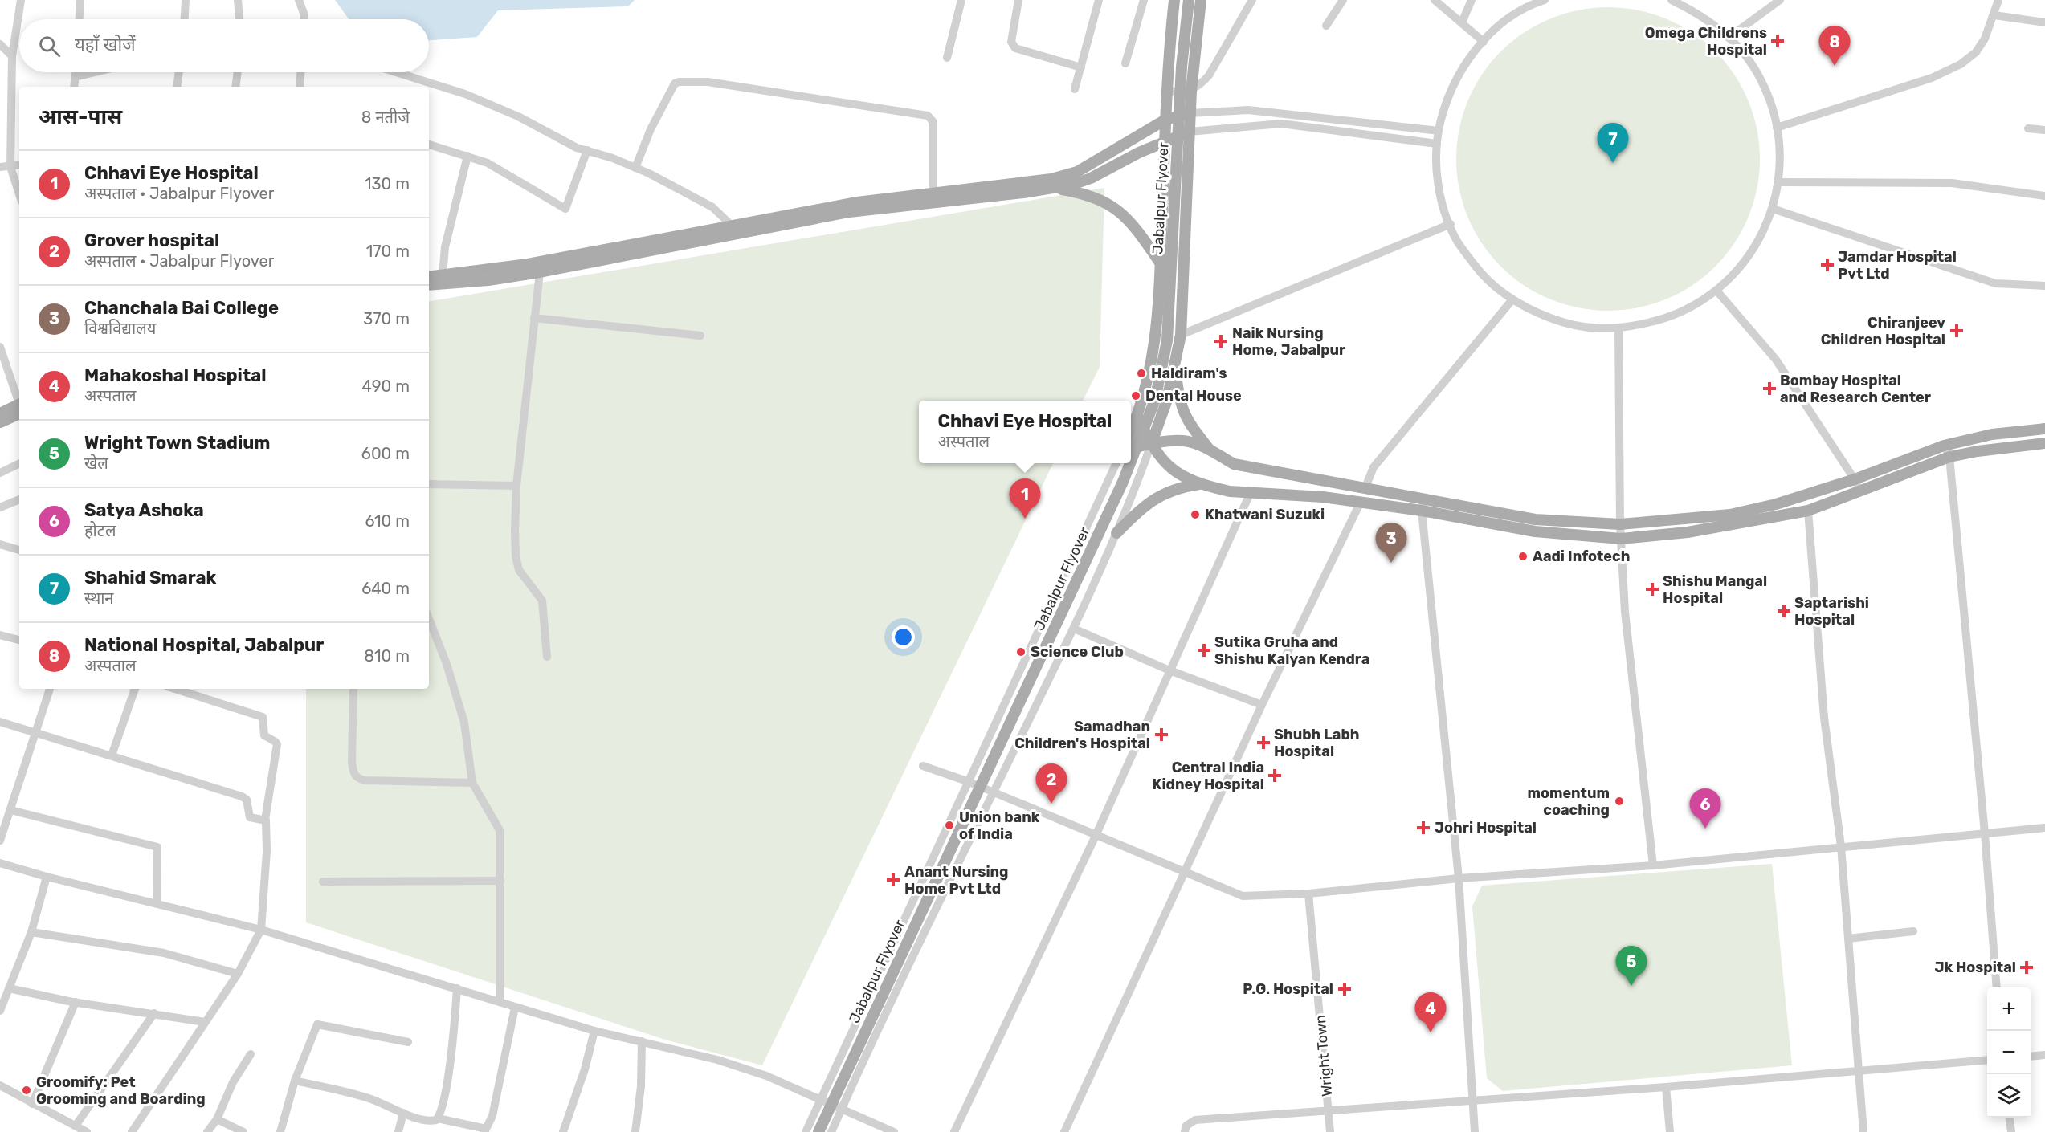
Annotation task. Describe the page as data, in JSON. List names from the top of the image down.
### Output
{
  "streets": {
    "main road": ["Jabalpur Flyover"],
    "street": ["Wright Town"]
  },
  "places": {
    "health": [
      "Omega Childrens Hospital",
      "Jamdar Hospital Pvt Ltd",
      "Chiranjeev Children Hospital",
      "Naik Nursing Home, Jabalpur",
      "Bombay Hospital and Research Center",
      "Shishu Mangal Hospital",
      "Saptarishi Hospital",
      "Sutika Gruha and Shishu Kalyan Kendra",
      "Samadhan Children's Hospital",
      "Shubh Labh Hospital",
      "Central India Kidney Hospital",
      "Johri Hospital",
      "Anant Nursing Home Pvt Ltd",
      "Jk Hospital",
      "P.G. Hospital"
    ],
    "other": [
      "Haldiram's",
      "Dental House",
      "Khatwani Suzuki",
      "Aadi Infotech",
      "Science Club",
      "momentum coaching",
      "Union bank of India",
      "Groomify: Pet Grooming and Boarding"
    ]
  },
  "page": {
    "search": "यहाँ खोजें",
    "pins": [
      "8",
      "7",
      "1",
      "3",
      "2",
      "6",
      "5",
      "4"
    ],
    "heading": ["आस-पास", "8 नतीजे"],
    "list": [
      {
        "mark": "1",
        "name": "Chhavi Eye Hospital",
        "note": "अस्पताल · Jabalpur Flyover",
        "value": "130 m"
      },
      {
        "mark": "2",
        "name": "Grover hospital",
        "note": "अस्पताल · Jabalpur Flyover",
        "value": "170 m"
      },
      {
        "mark": "3",
        "name": "Chanchala Bai College",
        "note": "विश्वविद्यालय",
        "value": "370 m"
      },
      {
        "mark": "4",
        "name": "Mahakoshal Hospital",
        "note": "अस्पताल",
        "value": "490 m"
      },
      {
        "mark": "5",
        "name": "Wright Town Stadium",
        "note": "खेल",
        "value": "600 m"
      },
      {
        "mark": "6",
        "name": "Satya Ashoka",
        "note": "होटल",
        "value": "610 m"
      },
      {
        "mark": "7",
        "name": "Shahid Smarak",
        "note": "स्थान",
        "value": "640 m"
      },
      {
        "mark": "8",
        "name": "National Hospital, Jabalpur",
        "note": "अस्पताल",
        "value": "810 m"
      }
    ],
    "popup": ["Chhavi Eye Hospital", "अस्पताल"],
    "map_buttons": ["+", "−"]
  }
}
